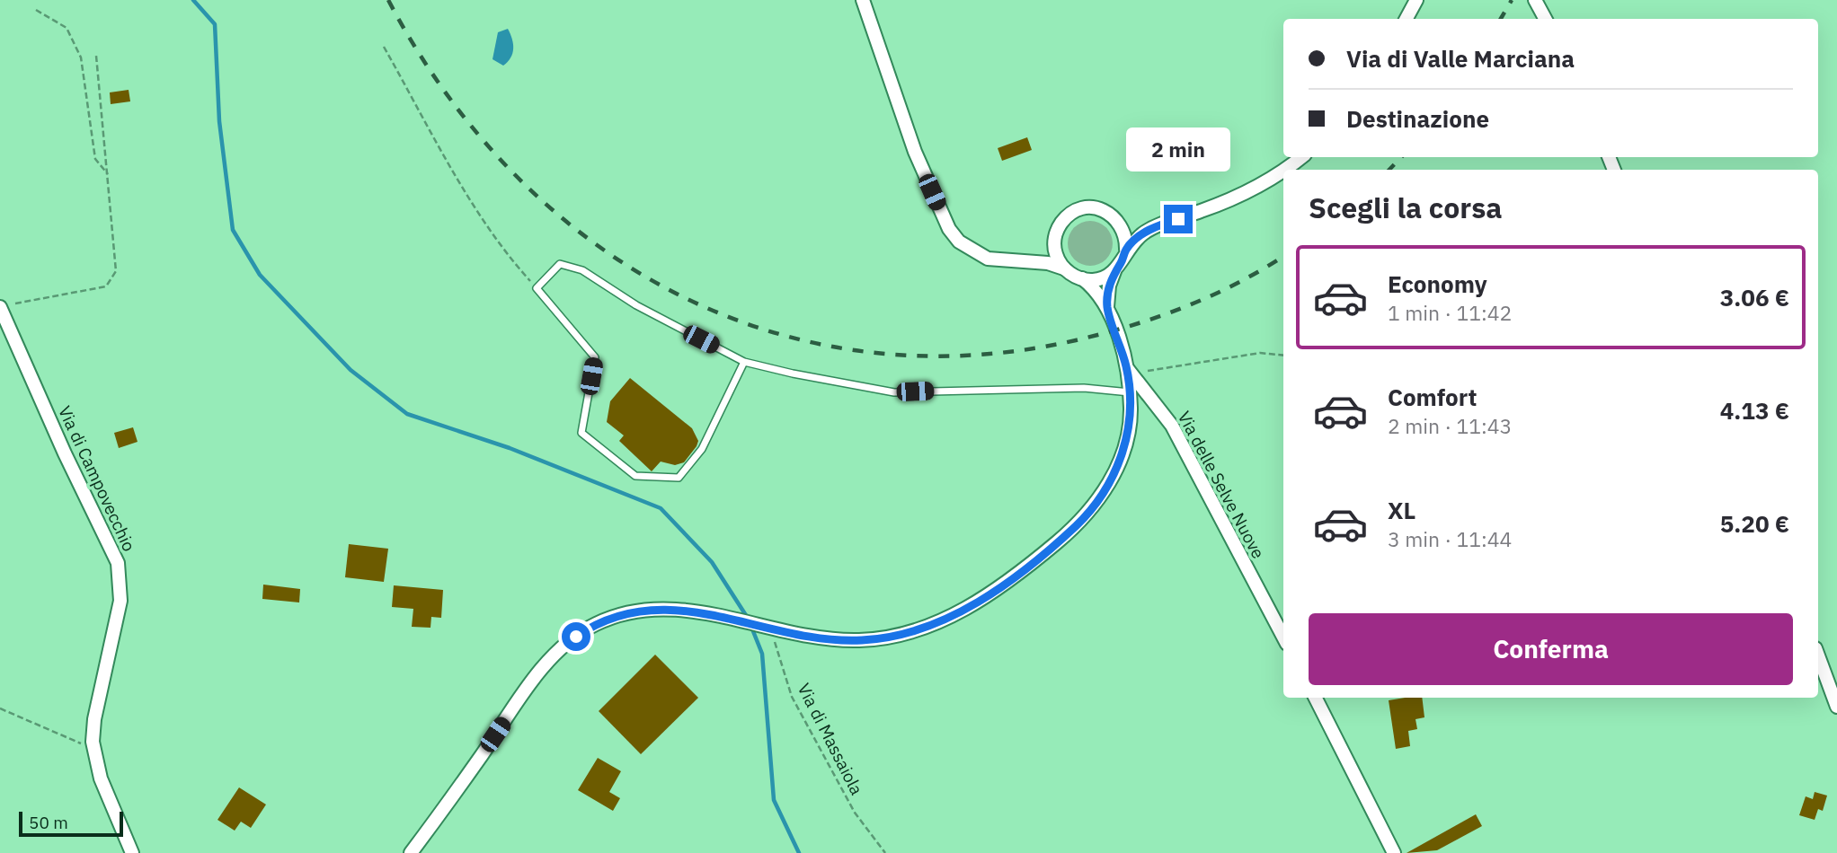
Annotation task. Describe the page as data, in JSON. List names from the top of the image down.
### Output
{
  "streets": {
    "street": ["Via di Campovecchio", "Via delle Selve Nuove"],
    "path": ["Via di Massaiola"]
  },
  "scale_bar": "50 m",
  "page": {
    "banner": ["Via di Valle Marciana", "Destinazione"],
    "bubble": "2 min",
    "heading": "Scegli la corsa",
    "list": [
      {
        "name": "Economy",
        "note": "1 min · 11:42",
        "value": "3.06 €"
      },
      {
        "name": "Comfort",
        "note": "2 min · 11:43",
        "value": "4.13 €"
      },
      {
        "name": "XL",
        "note": "3 min · 11:44",
        "value": "5.20 €"
      }
    ],
    "buttons": "Conferma",
    "scale": "50 m"
  }
}
